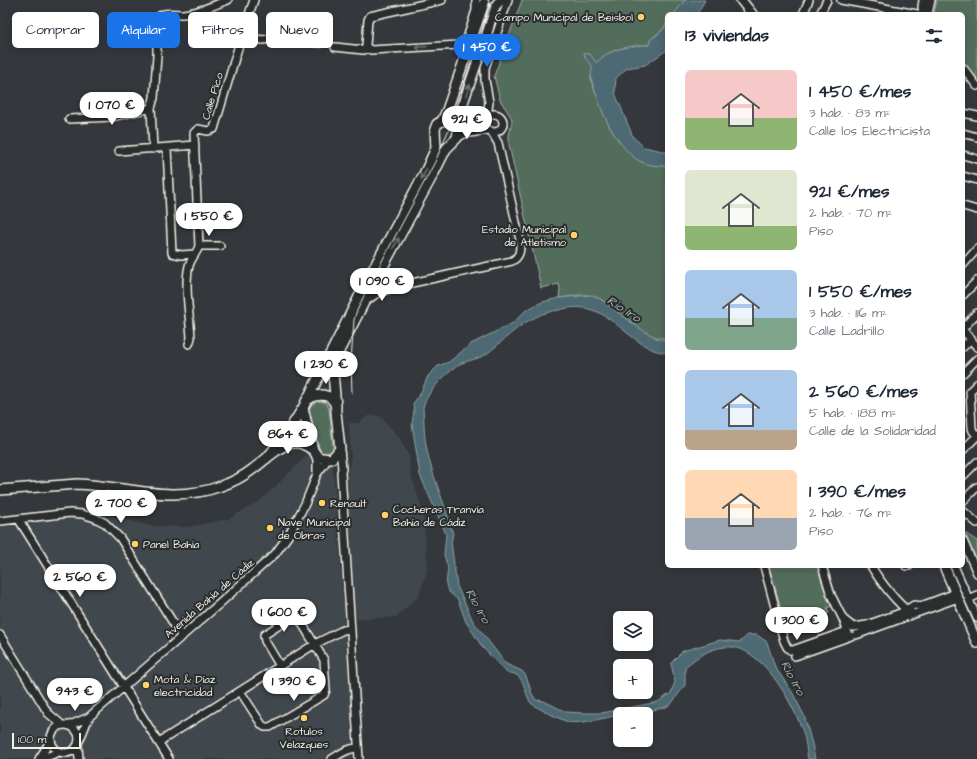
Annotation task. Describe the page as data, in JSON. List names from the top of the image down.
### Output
{
  "streets": {
    "street": ["Calle Pico", "Avenida Bahía de Cádiz"]
  },
  "water": ["Rio Iro"],
  "places": [
    "Campo Municipal de Beisbol",
    "Estadio Municipal de Atletismo",
    "Renault",
    "Cocheras Tranvía Bahía de Cádiz",
    "Nave Municipal de Obras",
    "Panel Bahía",
    "Mota & Díaz electricidad",
    "Rotulos Velazques"
  ],
  "scale_bar": "100 m",
  "page": {
    "chip": [
      "Comprar",
      "Alquilar",
      "Filtros",
      "Nuevo"
    ],
    "heading": "13 viviendas",
    "price": [
      "1 450 €",
      "1 070 €",
      "921 €",
      "1 550 €",
      "1 090 €",
      "1 230 €",
      "864 €",
      "2 700 €",
      "2 560 €",
      "1 600 €",
      "1 300 €",
      "1 390 €",
      "943 €"
    ],
    "list": [
      {
        "name": "1 450 €/mes",
        "note": "3 hab. · 83 m² · Calle los Electricista"
      },
      {
        "name": "921 €/mes",
        "note": "2 hab. · 70 m² · Piso"
      },
      {
        "name": "1 550 €/mes",
        "note": "3 hab. · 116 m² · Calle Ladrillo"
      },
      {
        "name": "2 560 €/mes",
        "note": "5 hab. · 188 m² · Calle de la Solidaridad"
      },
      {
        "name": "1 390 €/mes",
        "note": "2 hab. · 76 m² · Piso"
      }
    ],
    "map_buttons": ["+", "−"],
    "scale": "100 m"
  }
}
